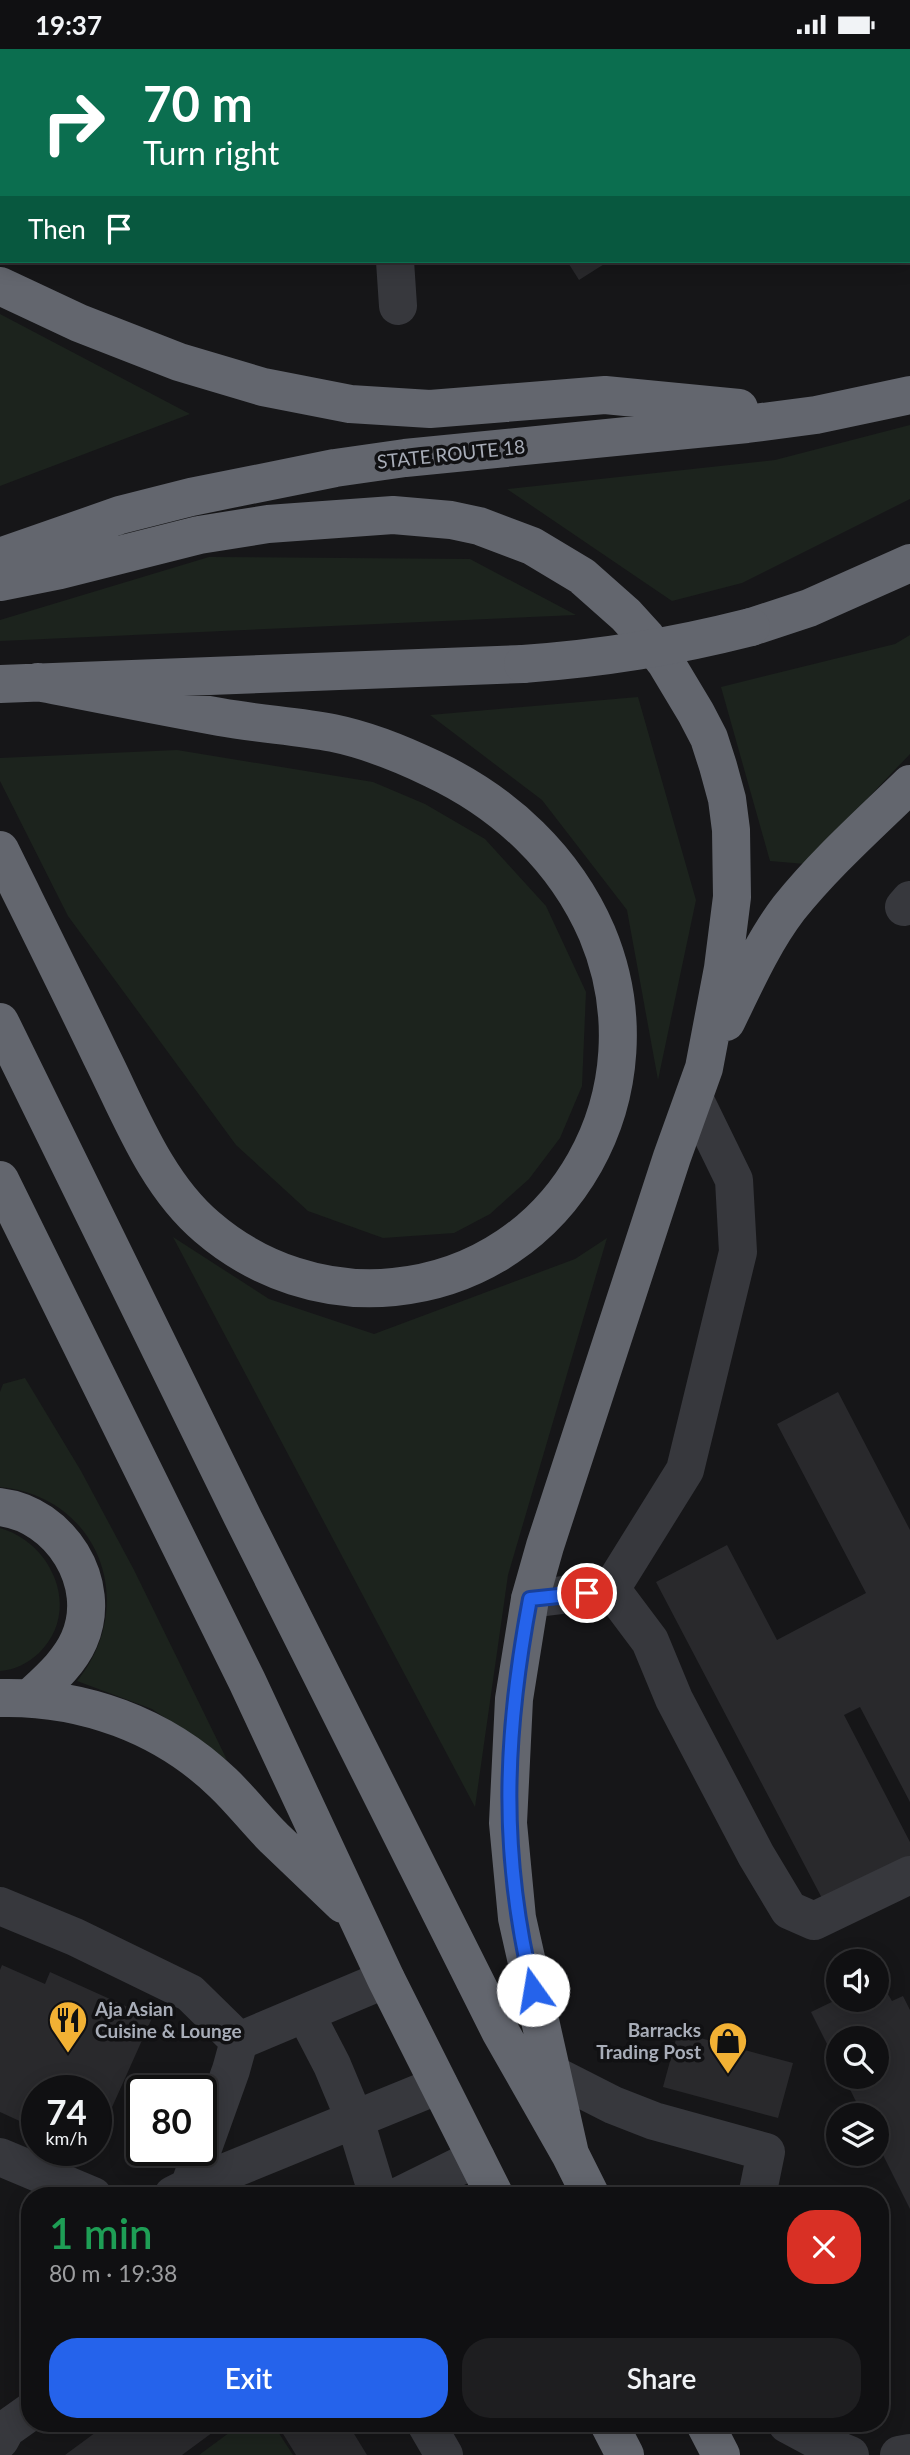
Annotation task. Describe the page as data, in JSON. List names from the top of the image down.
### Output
{
  "streets": {
    "highway": ["STATE ROUTE 18"]
  },
  "places": {
    "restaurant": ["Aja Asian Cuisine & Lounge"],
    "shop": ["Barracks Trading Post"]
  },
  "page": {
    "status": "19:37",
    "turn": ["70 m", "Turn right"],
    "then": "Then",
    "speed": "74 km/h",
    "limit": "80",
    "heading": ["1 min", "80 m · 19:38"],
    "buttons": ["Exit", "Share"]
  }
}
